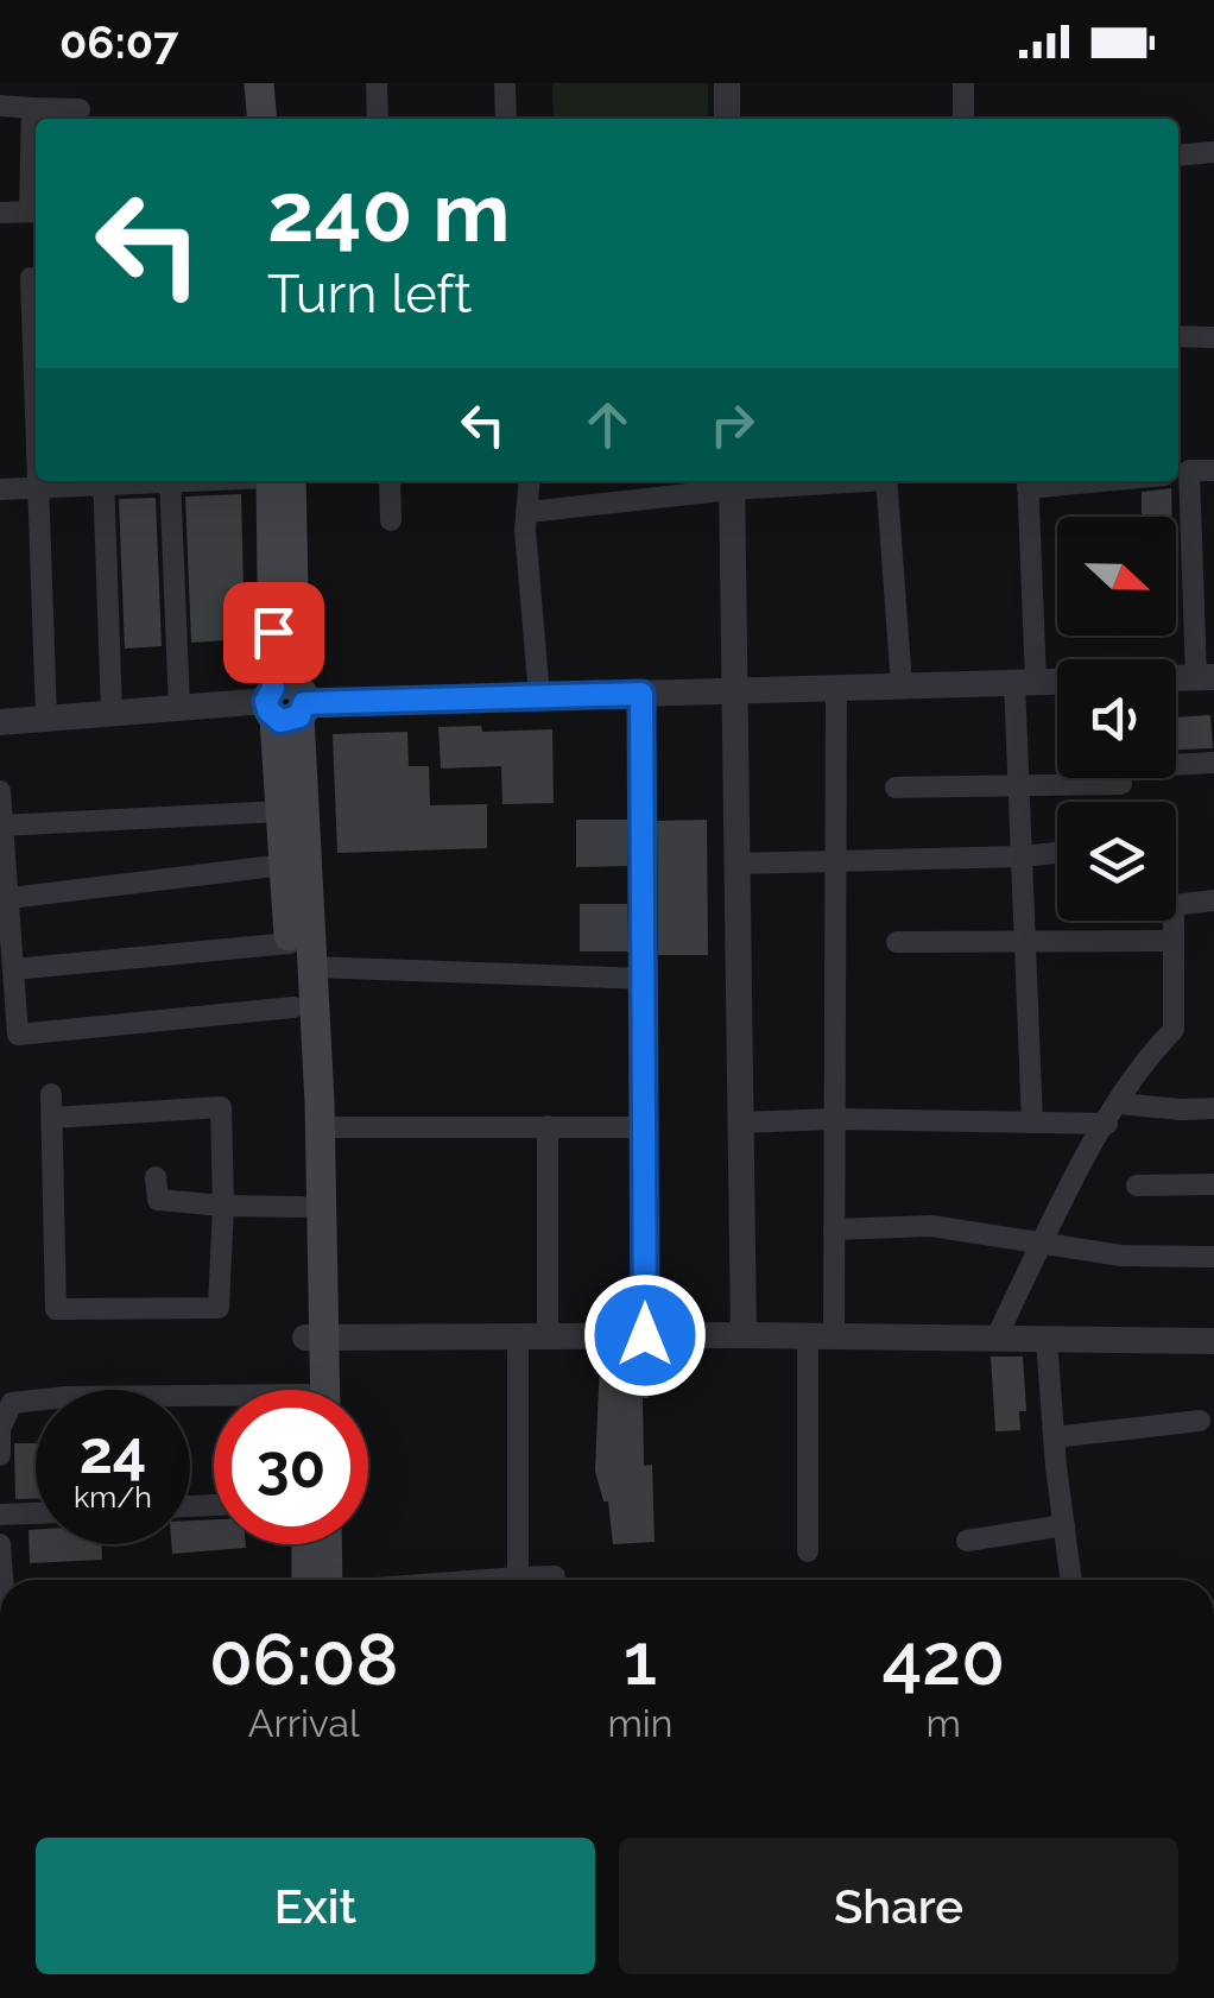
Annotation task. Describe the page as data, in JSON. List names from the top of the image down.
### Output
{
  "north": "right",
  "page": {
    "status": "06:07",
    "turn": ["240 m", "Turn left"],
    "speed": "24 km/h",
    "limit": "30",
    "eta": [
      "06:08",
      "Arrival",
      "1",
      "min",
      "420",
      "m"
    ],
    "buttons": ["Exit", "Share"]
  }
}
